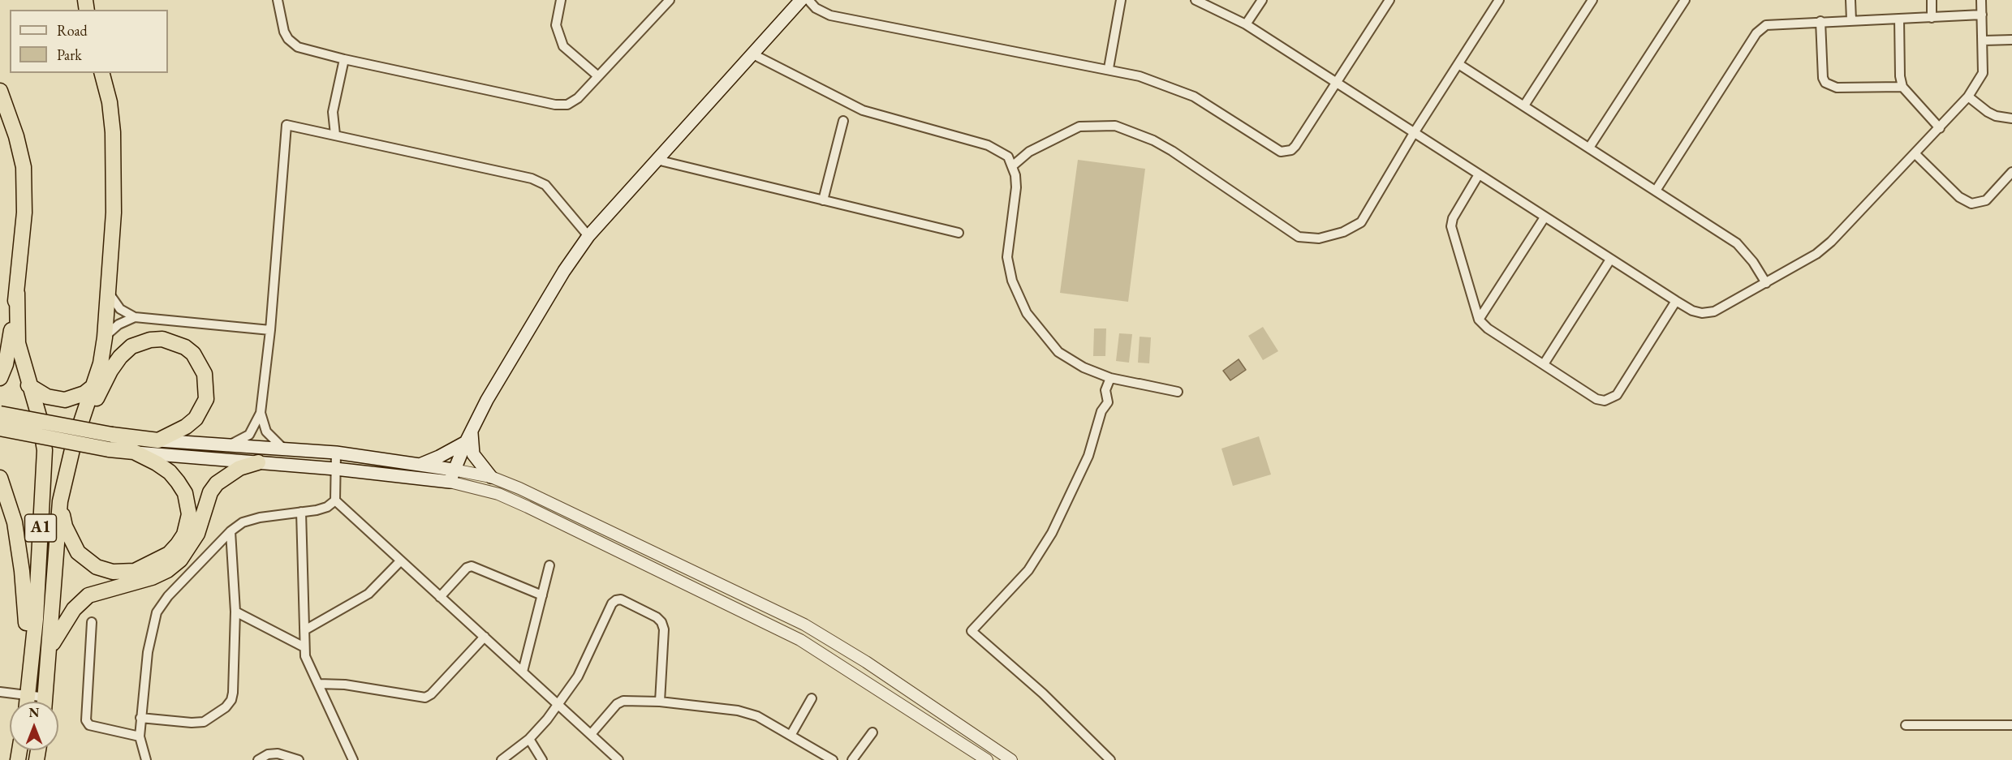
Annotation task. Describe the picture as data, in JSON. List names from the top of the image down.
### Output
{
  "streets": {
    "highway": ["A1"]
  },
  "legend": ["Road", "Park"],
  "north": "top"
}
